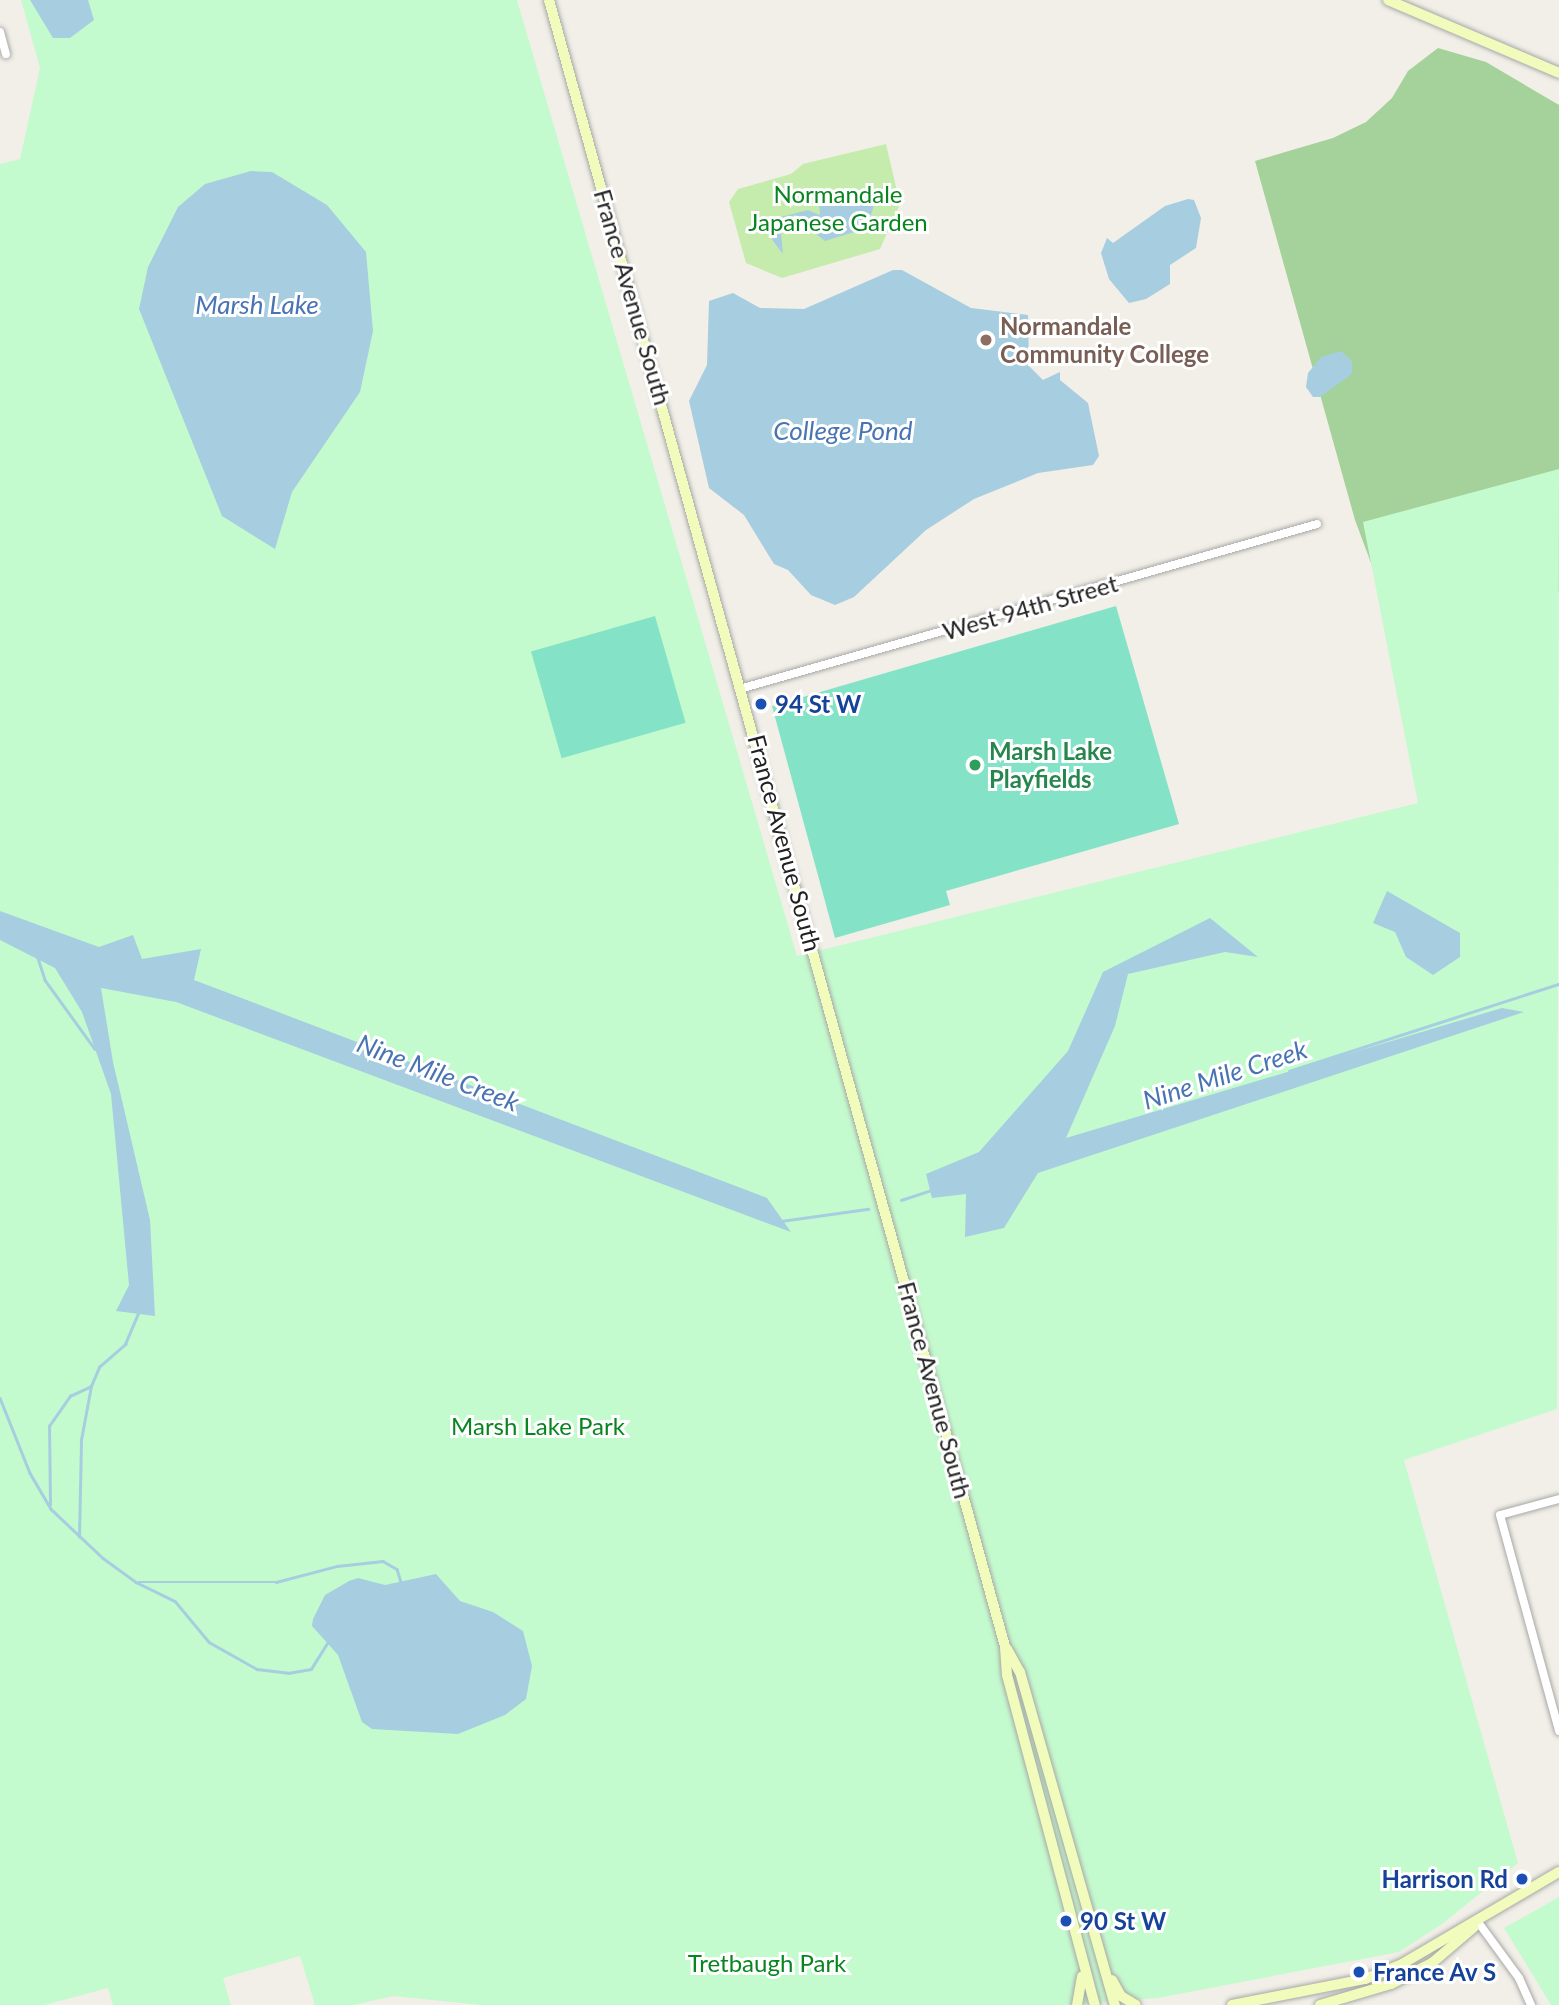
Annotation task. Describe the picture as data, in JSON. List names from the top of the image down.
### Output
{
  "streets": {
    "main road": ["France Avenue South"],
    "street": ["West 94th Street"]
  },
  "crossings": [
    ["France Avenue South", "West 94th Street"]
  ],
  "water": ["Marsh Lake", "College Pond", "Nine Mile Creek"],
  "parks": ["Normandale Japanese Garden", "Marsh Lake Park", "Tretbaugh Park"],
  "places": [
    "Normandale Community College",
    "94 St W",
    "Marsh Lake Playfields",
    "Harrison Rd",
    "90 St W",
    "France Av S"
  ]
}
